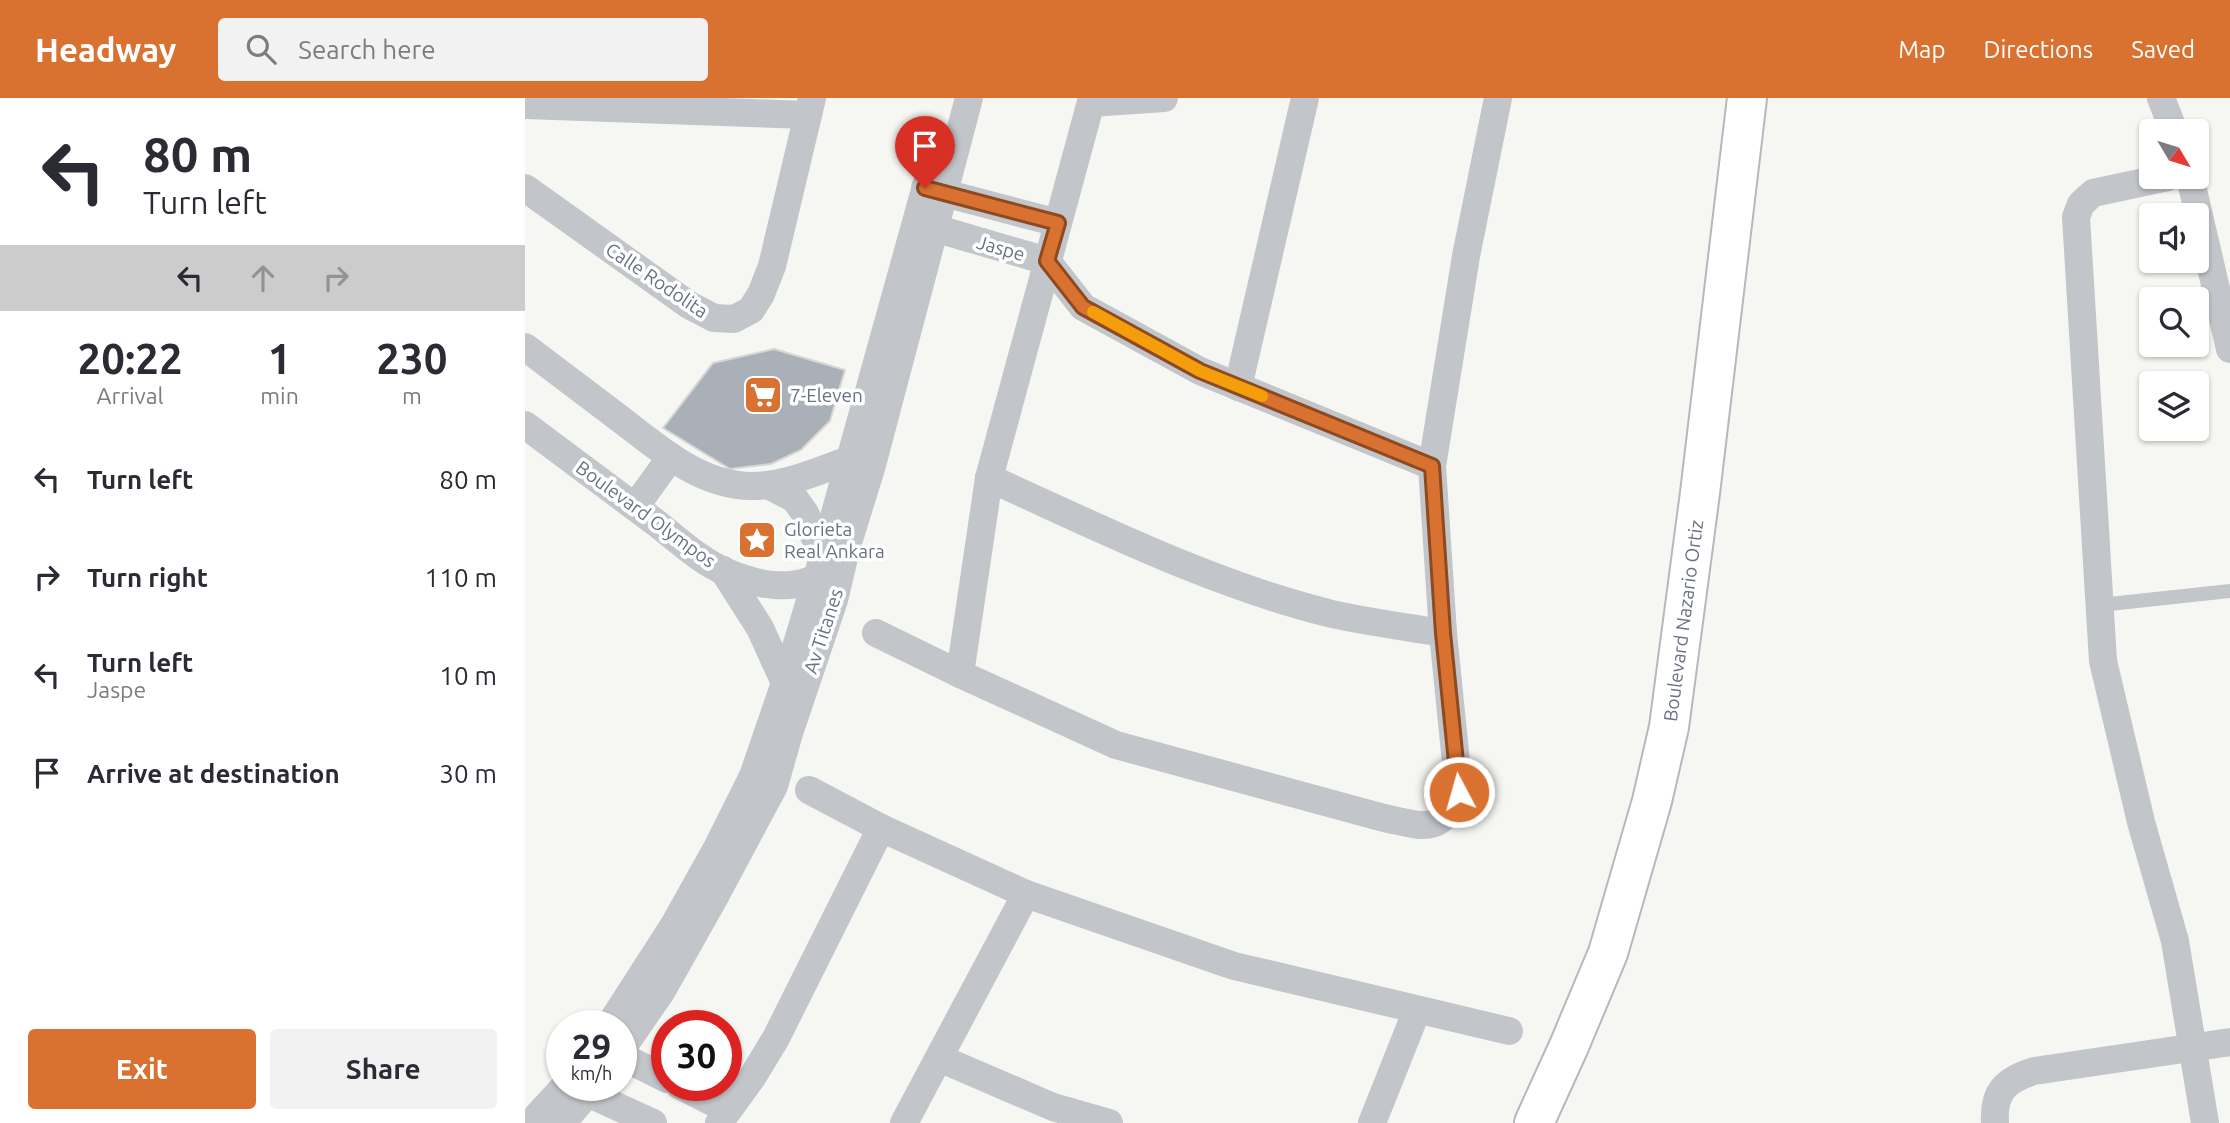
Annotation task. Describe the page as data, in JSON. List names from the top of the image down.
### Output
{
  "streets": {
    "main road": ["Boulevard Nazario Ortiz"],
    "street": [
      "Jaspe",
      "Calle Rodolita",
      "Boulevard Olympos",
      "Av Titanes"
    ]
  },
  "crossings": [
    ["Jaspe", "Av Titanes"],
    ["Boulevard Olympos", "Av Titanes"]
  ],
  "places": {
    "supermarket": ["7-Eleven"],
    "place": ["Glorieta Real Ankara"]
  },
  "north": "bottom right",
  "page": {
    "header": "Headway",
    "search": "Search here",
    "nav": ["Map", "Directions", "Saved"],
    "turn": ["80 m", "Turn left"],
    "eta": [
      "20:22",
      "Arrival",
      "1",
      "min",
      "230",
      "m"
    ],
    "list": [
      {
        "name": "Turn left",
        "value": "80 m"
      },
      {
        "name": "Turn right",
        "value": "110 m"
      },
      {
        "name": "Turn left",
        "note": "Jaspe",
        "value": "10 m"
      },
      {
        "name": "Arrive at destination",
        "value": "30 m"
      }
    ],
    "speed": "29 km/h",
    "limit": "30",
    "buttons": ["Exit", "Share"]
  }
}
